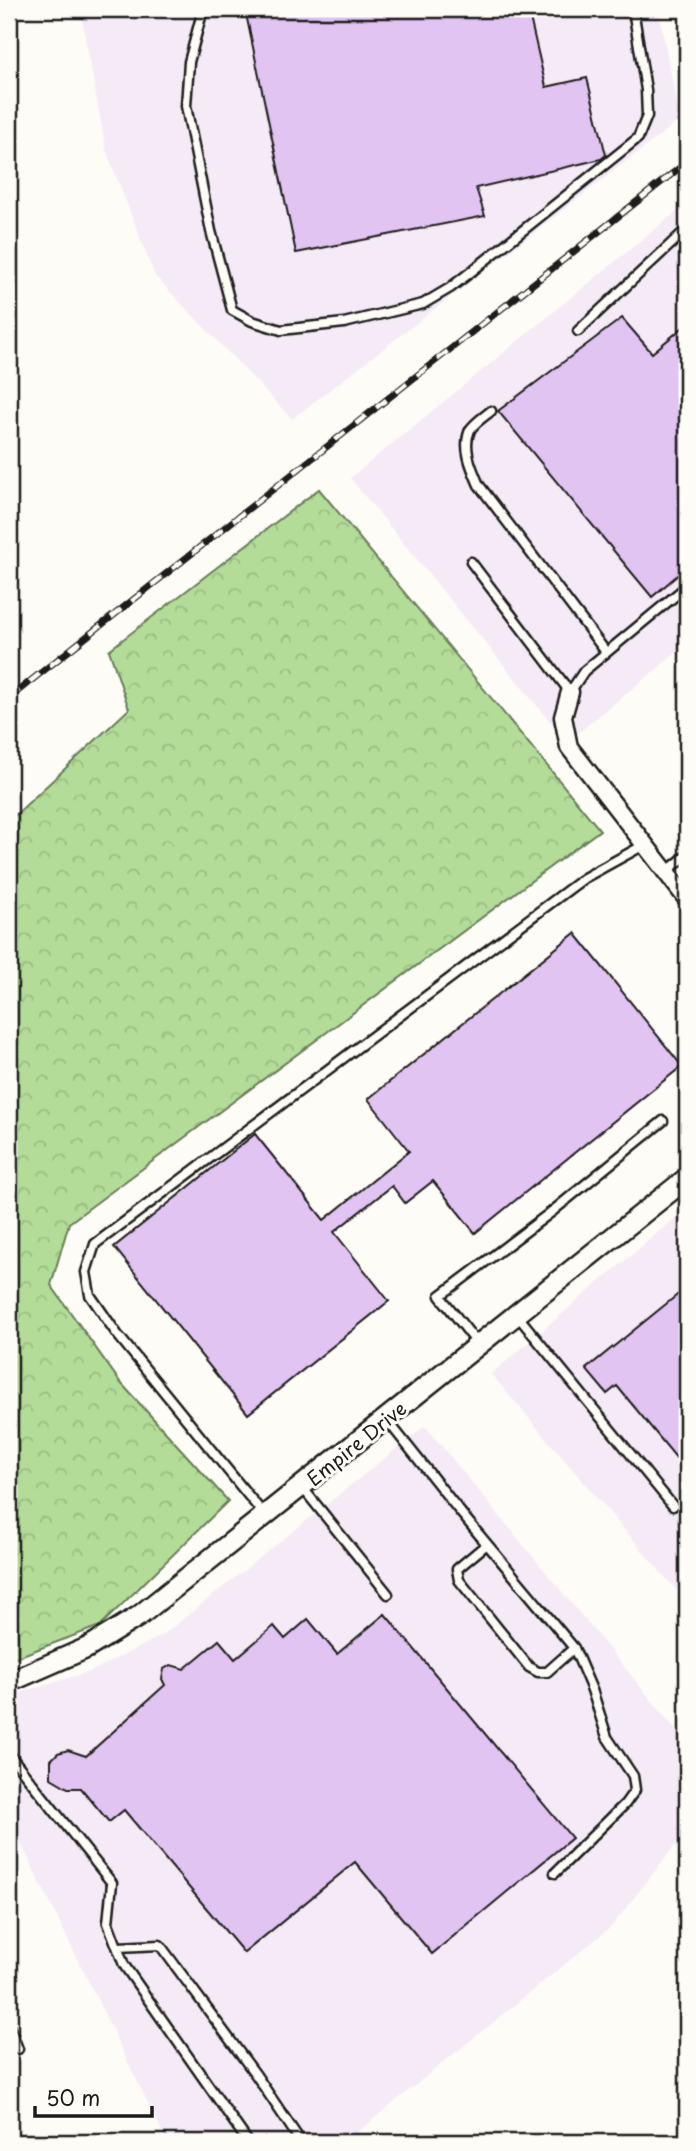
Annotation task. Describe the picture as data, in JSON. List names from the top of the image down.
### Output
{
  "streets": {
    "street": ["Empire Drive"]
  },
  "scale_bar": "50 m"
}
